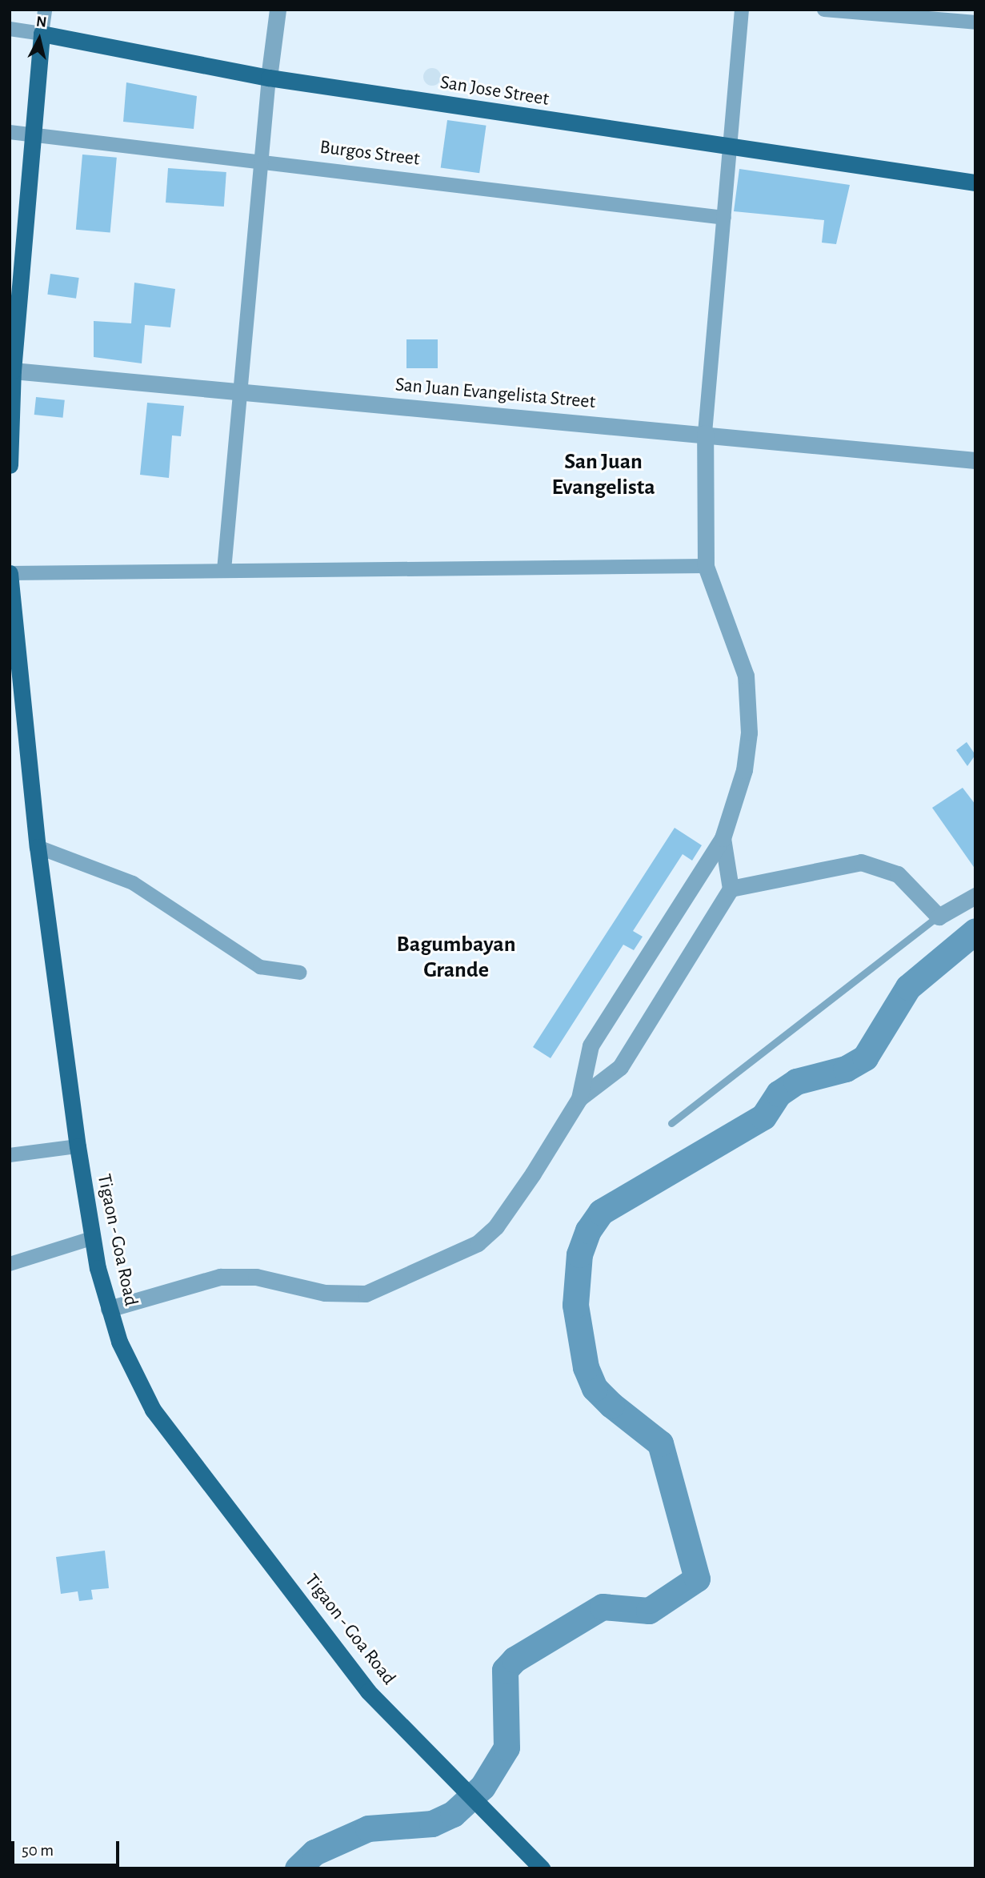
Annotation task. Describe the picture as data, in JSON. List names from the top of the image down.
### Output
{
  "streets": {
    "main road": ["San Jose Street", "Tigaon - Goa Road"],
    "street": ["Burgos Street", "San Juan Evangelista Street"]
  },
  "districts": ["San Juan Evangelista", "Bagumbayan Grande"],
  "scale_bar": "50 m",
  "north": "top"
}
